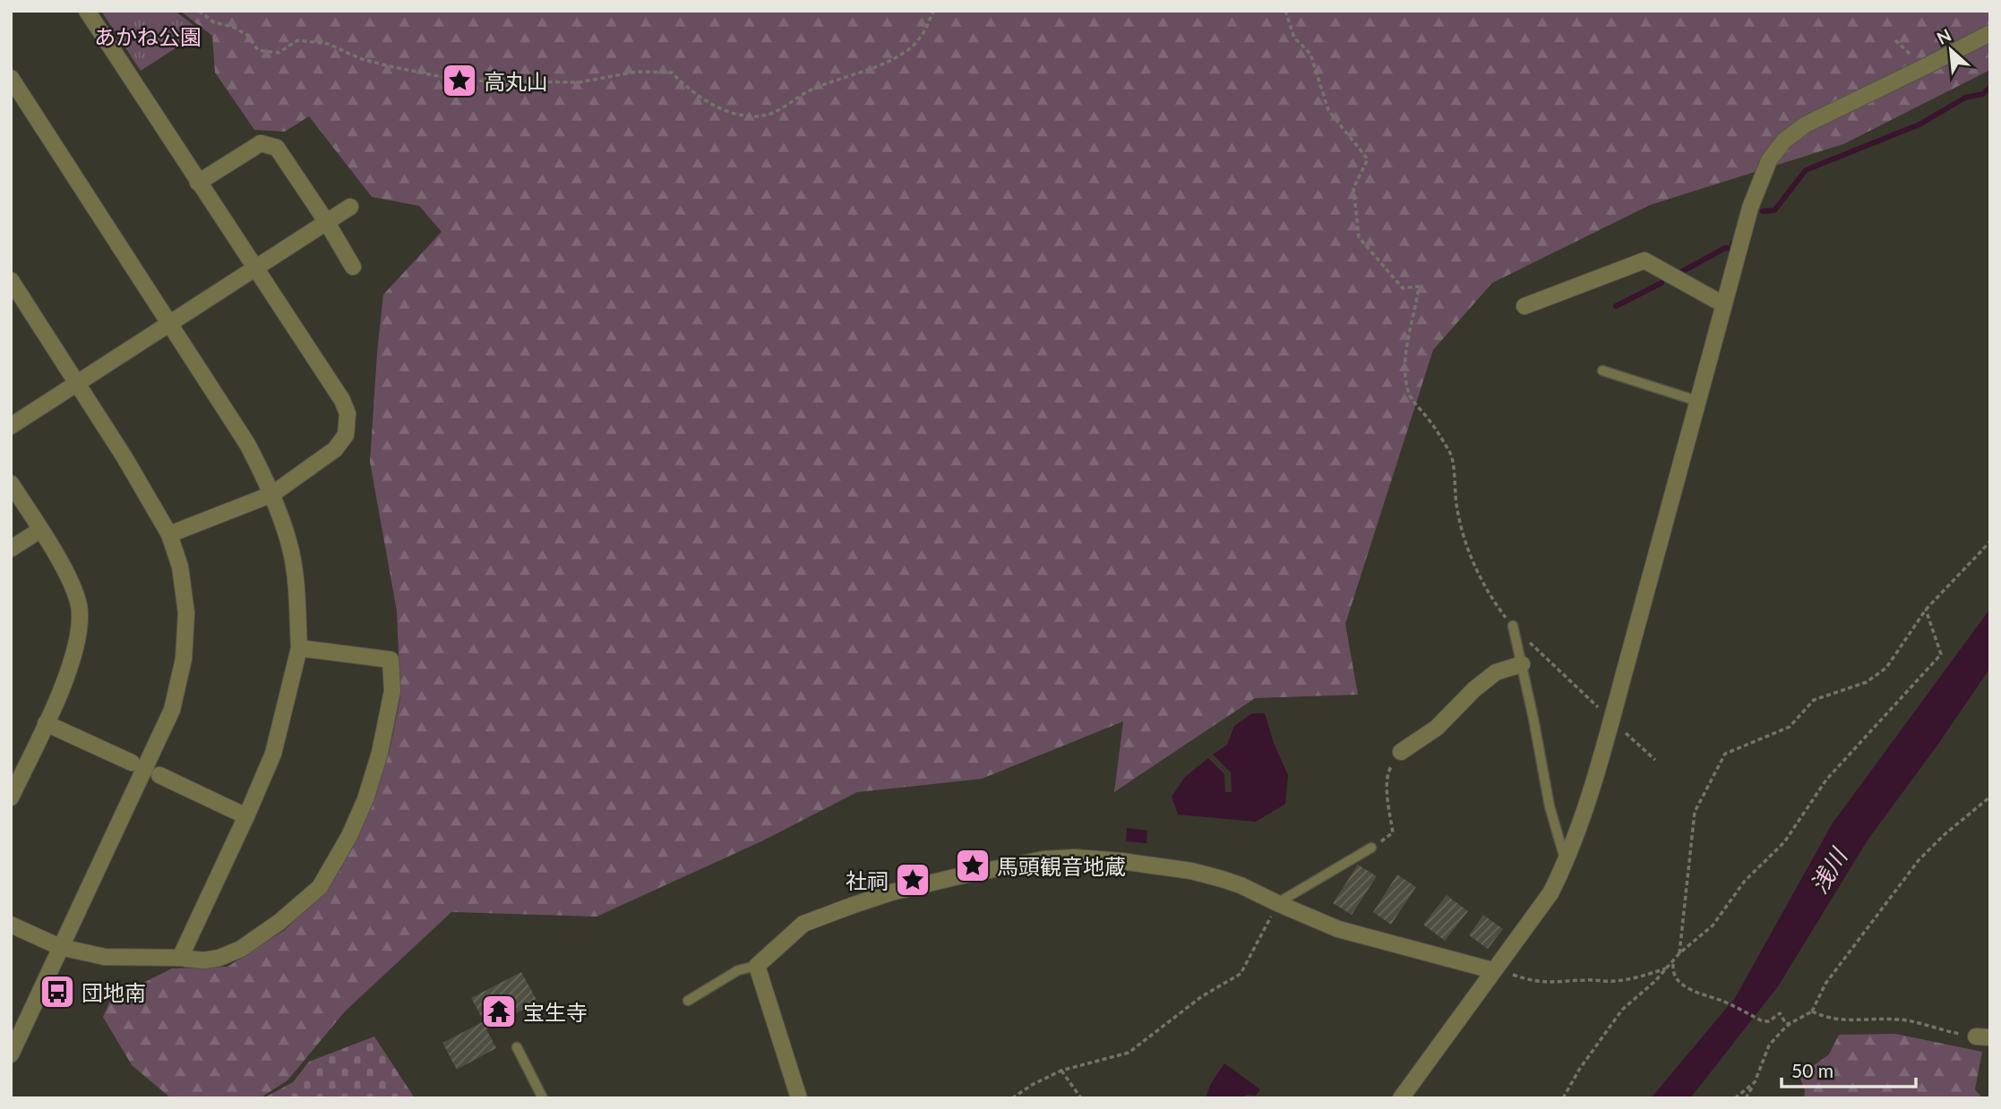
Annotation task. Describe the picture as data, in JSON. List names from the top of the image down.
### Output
{
  "water": ["浅川"],
  "parks": ["あかね公園"],
  "places": {
    "place": ["高丸山", "馬頭観音地蔵", "社祠"],
    "bus stop": ["団地南"],
    "temple": ["宝生寺"]
  },
  "scale_bar": "50 m",
  "north": "top left"
}
